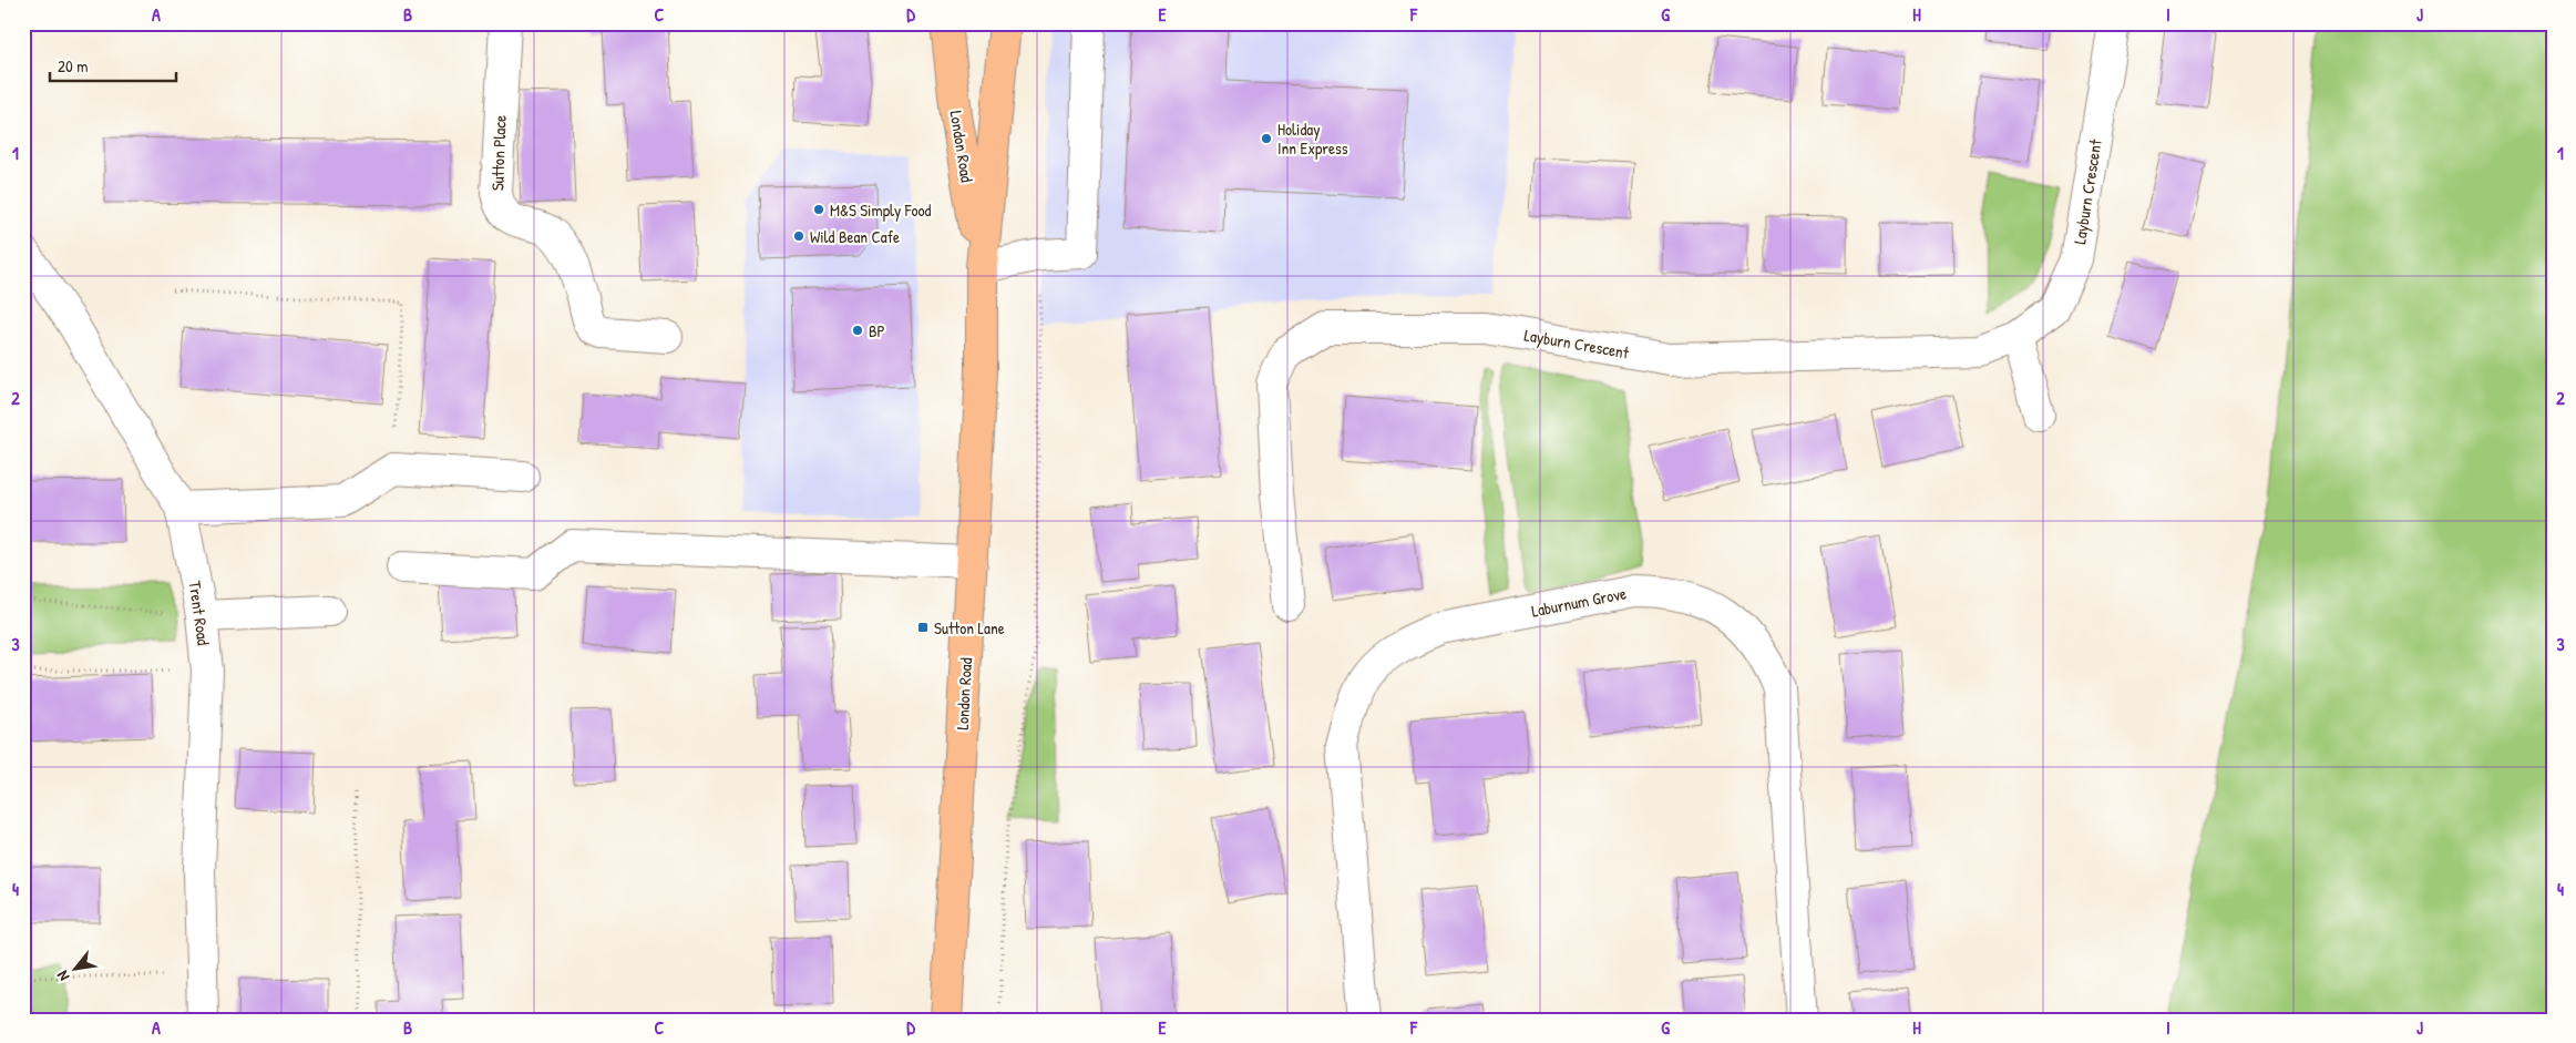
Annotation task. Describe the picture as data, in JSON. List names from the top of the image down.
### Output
{
  "streets": {
    "highway": ["London Road"],
    "street": [
      "Sutton Place",
      "Layburn Crescent",
      "Laburnum Grove",
      "Trent Road"
    ]
  },
  "places": {
    "other": [
      "Holiday Inn Express",
      "M&S Simply Food",
      "Wild Bean Cafe",
      "BP"
    ],
    "transit": ["Sutton Lane"]
  },
  "scale_bar": "20 m",
  "north": "bottom left",
  "grid": {
    "columns": [
      "A",
      "B",
      "C",
      "D",
      "E",
      "F",
      "G",
      "H",
      "I",
      "J"
    ],
    "rows": [
      "1",
      "2",
      "3",
      "4"
    ]
  }
}
